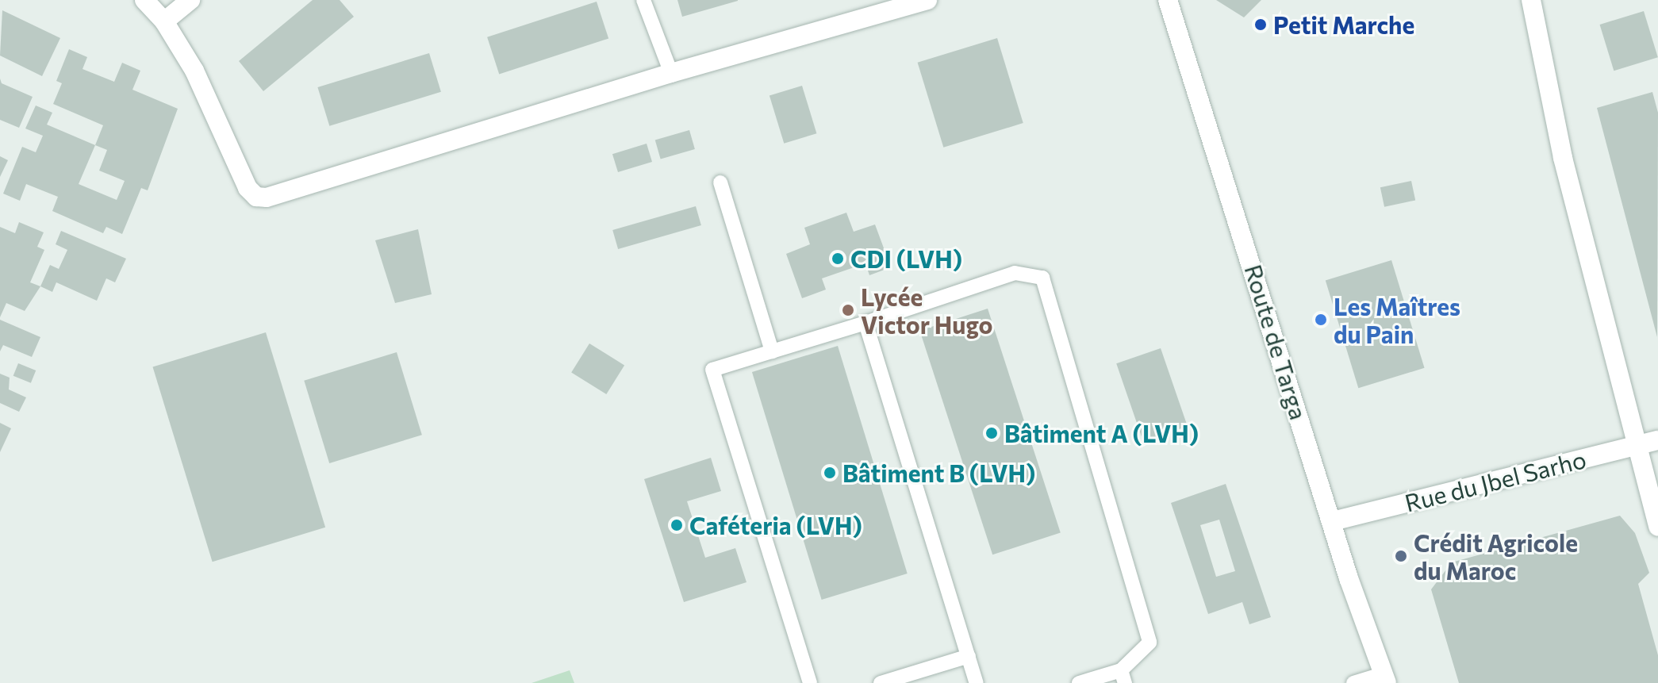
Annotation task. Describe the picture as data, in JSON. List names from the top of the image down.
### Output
{
  "streets": {
    "street": ["Route de Targa", "Rue du Jbel Sarho"]
  },
  "crossings": [
    ["Route de Targa", "Rue du Jbel Sarho"]
  ],
  "places": [
    "Petit Marche",
    "CDI (LVH)",
    "Lycée Victor Hugo",
    "Les Maîtres du Pain",
    "Bâtiment A (LVH)",
    "Bâtiment B (LVH)",
    "Caféteria (LVH)",
    "Crédit Agricole du Maroc"
  ]
}
